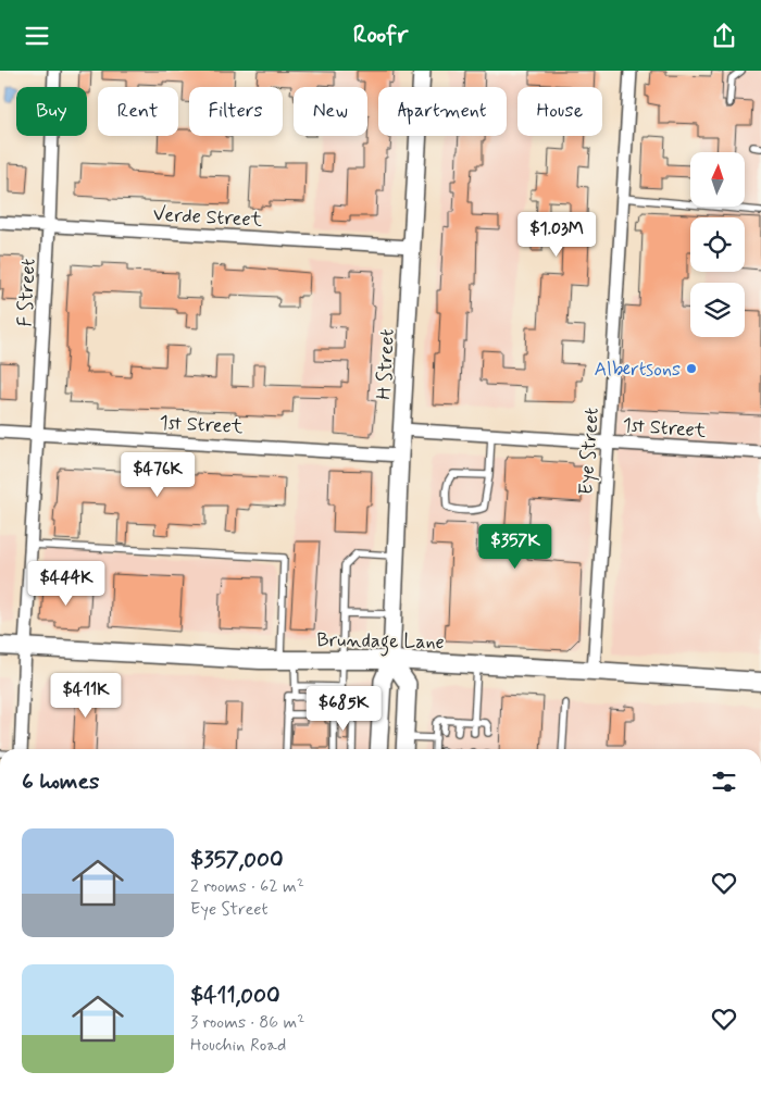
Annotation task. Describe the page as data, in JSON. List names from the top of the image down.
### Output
{
  "streets": {
    "main road": ["Brundage Lane"],
    "street": [
      "Verde Street",
      "F Street",
      "H Street",
      "1st Street",
      "Eye Street"
    ]
  },
  "crossings": [
    ["Verde Street", "F Street"],
    ["Verde Street", "H Street"],
    ["F Street", "1st Street"],
    ["F Street", "Brundage Lane"],
    ["H Street", "1st Street"],
    ["H Street", "Brundage Lane"],
    ["1st Street", "Eye Street"],
    ["Eye Street", "Brundage Lane"]
  ],
  "places": ["Albertsons"],
  "north": "top",
  "page": {
    "header": "Roofr",
    "chip": [
      "Buy",
      "Rent",
      "Filters",
      "New",
      "Apartment",
      "House"
    ],
    "price": [
      "$1.03M",
      "$476K",
      "$357K",
      "$444K",
      "$411K",
      "$685K"
    ],
    "heading": "6 homes",
    "list": [
      {
        "name": "$357,000",
        "note": "2 rooms · 62 m² · Eye Street"
      },
      {
        "name": "$411,000",
        "note": "3 rooms · 86 m² · Houchin Road"
      }
    ]
  }
}
